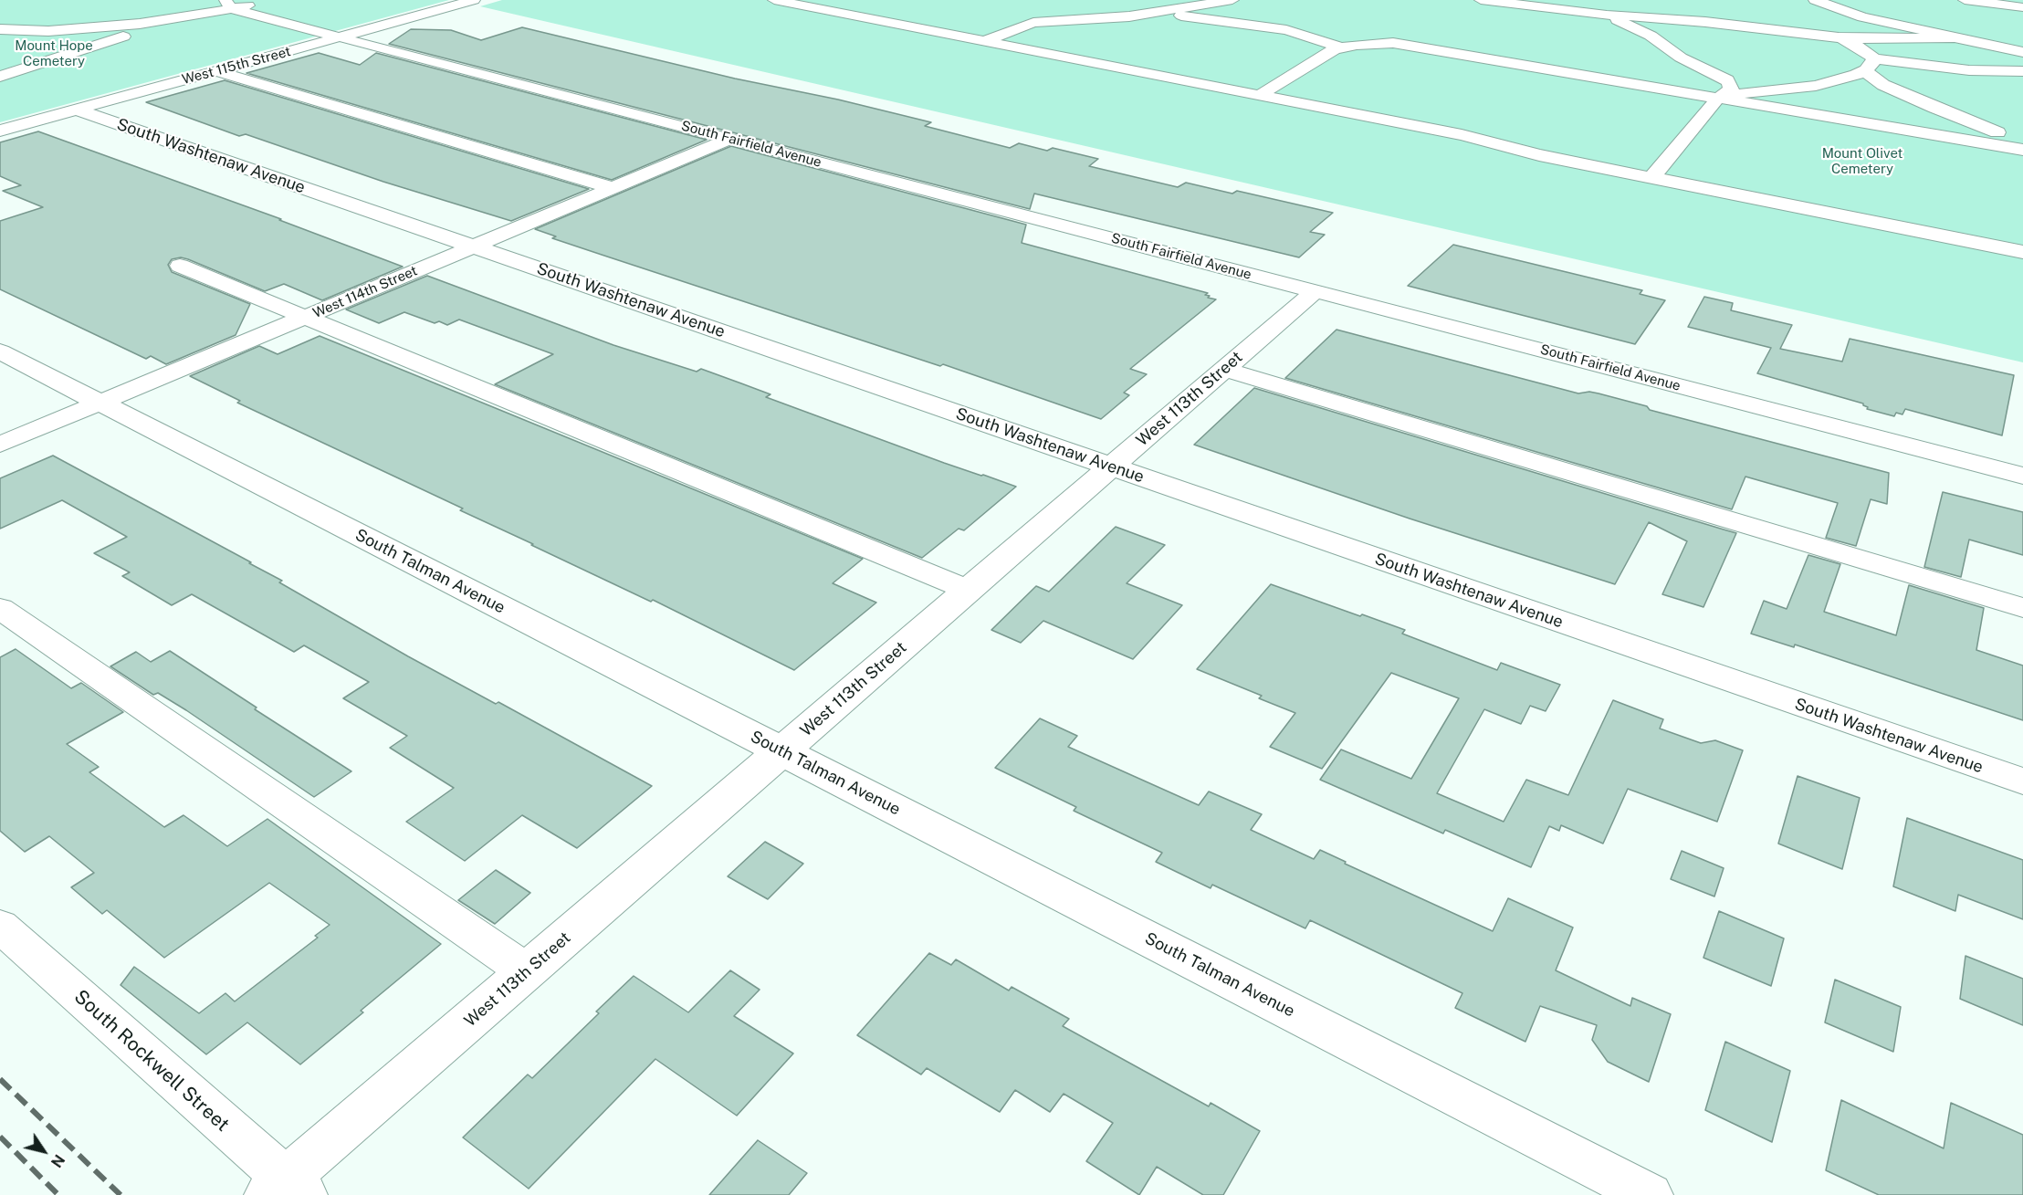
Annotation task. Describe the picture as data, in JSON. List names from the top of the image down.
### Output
{
  "streets": {
    "street": [
      "West 115th Street",
      "South Fairfield Avenue",
      "South Washtenaw Avenue",
      "West 114th Street",
      "West 113th Street",
      "South Talman Avenue",
      "South Rockwell Street"
    ]
  },
  "crossings": [
    ["West 115th Street", "South Fairfield Avenue"],
    ["West 115th Street", "South Washtenaw Avenue"],
    ["South Fairfield Avenue", "West 114th Street"],
    ["South Fairfield Avenue", "West 113th Street"],
    ["South Washtenaw Avenue", "West 114th Street"],
    ["South Washtenaw Avenue", "West 113th Street"],
    ["West 114th Street", "South Talman Avenue"],
    ["West 113th Street", "South Talman Avenue"],
    ["West 113th Street", "South Rockwell Street"]
  ],
  "parks": ["Mount Hope Cemetery", "Mount Olivet Cemetery"],
  "north": "bottom right"
}
